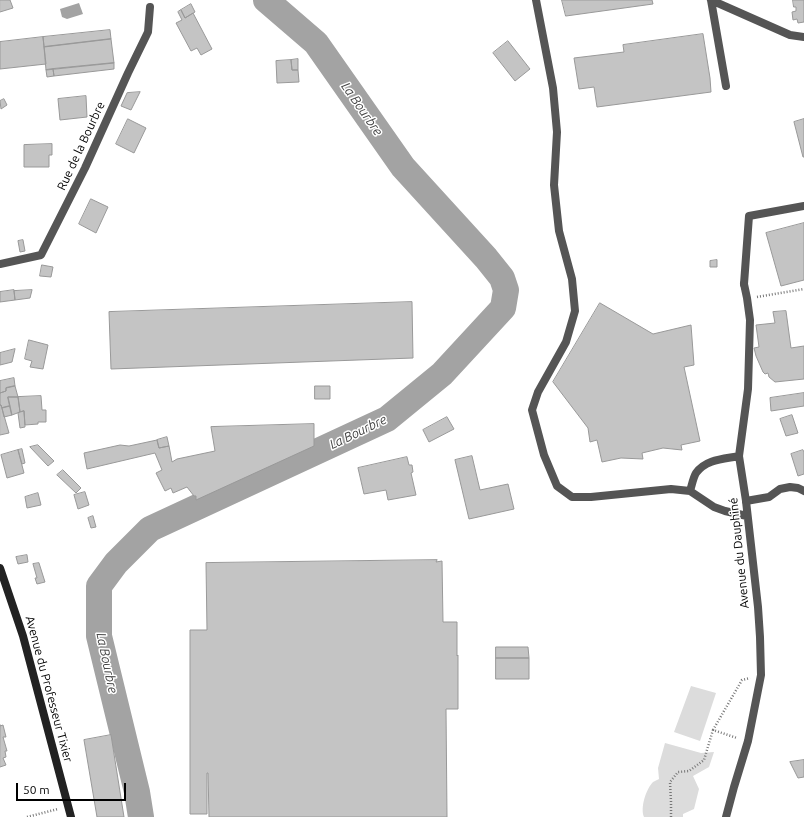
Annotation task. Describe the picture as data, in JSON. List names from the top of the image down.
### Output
{
  "streets": {
    "main road": ["Avenue du Professeur Tixier"],
    "street": ["Rue de la Bourbre", "Avenue du Dauphiné"]
  },
  "water": ["La Bourbre"],
  "scale_bar": "50 m"
}
